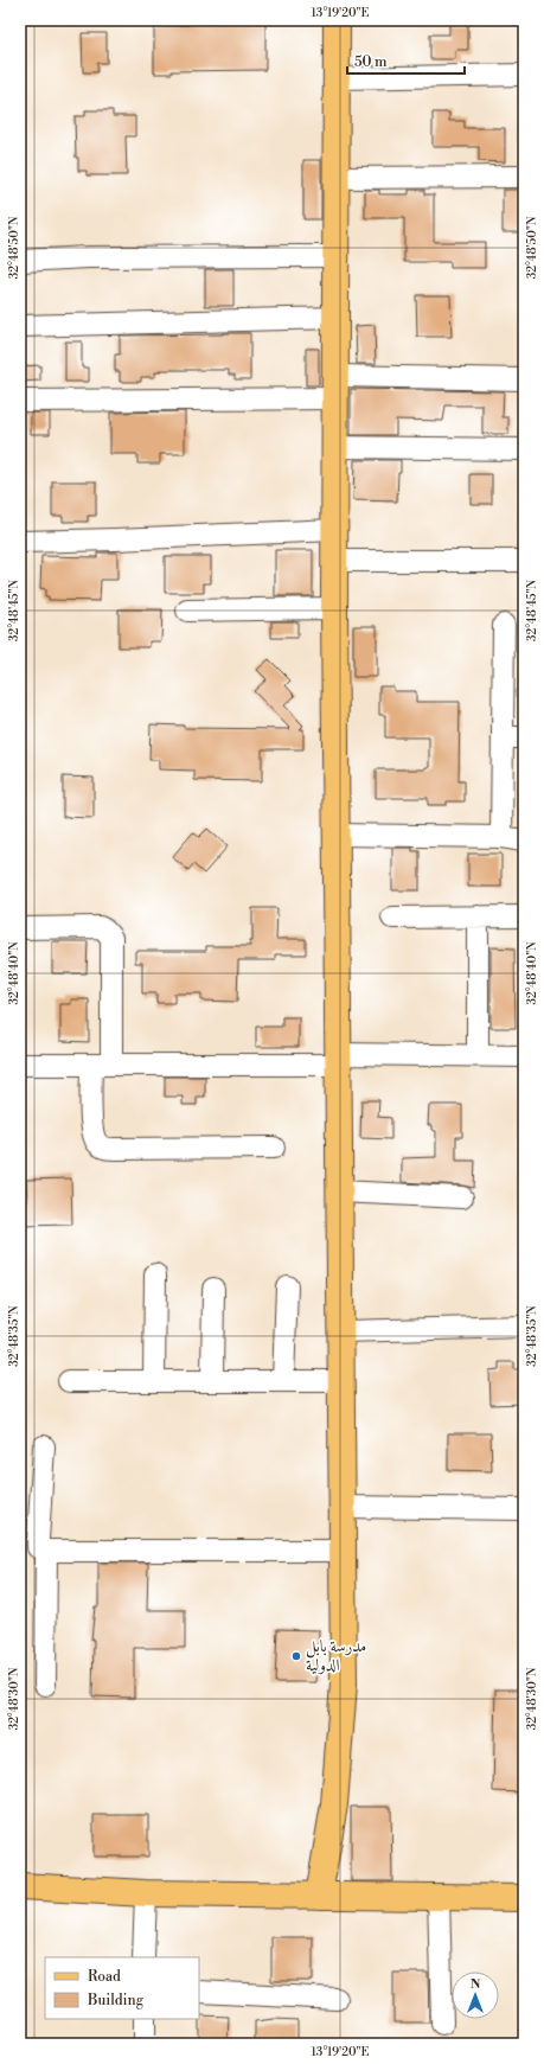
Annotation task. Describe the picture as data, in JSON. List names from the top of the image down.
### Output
{
  "places": ["مدرسة بابل الدولية"],
  "legend": ["Road", "Building"],
  "scale_bar": "50 m",
  "north": "top",
  "coordinates": [
    "13°19'20\"E",
    "32°48'50\"N",
    "32°48'45\"N",
    "32°48'40\"N",
    "32°48'35\"N",
    "32°48'30\"N"
  ]
}
